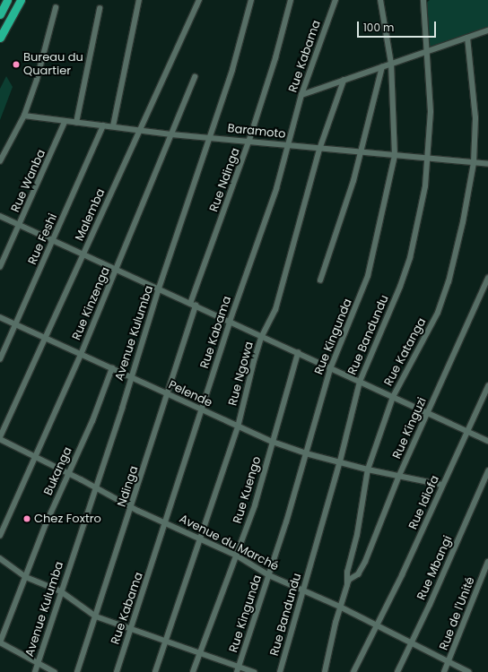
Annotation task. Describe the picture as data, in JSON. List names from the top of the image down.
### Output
{
  "streets": {
    "street": [
      "Rue Kabama",
      "Baramoto",
      "Rue Ndinga",
      "Rue Wanba",
      "Malemba",
      "Rue Feshi",
      "Rue Kinzenga",
      "Avenue Kulumba",
      "Rue Bandundu",
      "Rue Kingunda",
      "Rue Katanga",
      "Rue Ngowa",
      "Pelende",
      "Rue Kinguzi",
      "Bukanga",
      "Ndinga",
      "Rue Kuengo",
      "Rue Idiofa",
      "Avenue du Marché",
      "Rue Mbangi",
      "Rue de l'Unité"
    ]
  },
  "crossings": [
    ["Rue Kabama", "Baramoto"],
    ["Rue Kabama", "Pelende"],
    ["Rue Kabama", "Avenue du Marché"],
    ["Baramoto", "Rue Ndinga"],
    ["Baramoto", "Rue Wanba"],
    ["Baramoto", "Malemba"],
    ["Baramoto", "Rue Feshi"],
    ["Baramoto", "Rue Kinzenga"],
    ["Baramoto", "Avenue Kulumba"],
    ["Baramoto", "Rue Bandundu"],
    ["Baramoto", "Rue Kingunda"],
    ["Baramoto", "Rue Katanga"],
    ["Baramoto", "Rue Ngowa"],
    ["Rue Ndinga", "Ndinga"],
    ["Malemba", "Pelende"],
    ["Malemba", "Avenue du Marché"],
    ["Rue Feshi", "Pelende"],
    ["Rue Kinzenga", "Pelende"],
    ["Rue Kinzenga", "Avenue du Marché"],
    ["Avenue Kulumba", "Pelende"],
    ["Avenue Kulumba", "Avenue du Marché"],
    ["Rue Bandundu", "Pelende"],
    ["Rue Bandundu", "Avenue du Marché"],
    ["Rue Kingunda", "Pelende"],
    ["Rue Kingunda", "Avenue du Marché"],
    ["Rue Katanga", "Pelende"],
    ["Rue Katanga", "Rue Kinguzi"],
    ["Rue Katanga", "Avenue du Marché"],
    ["Rue Ngowa", "Pelende"],
    ["Rue Ngowa", "Avenue du Marché"],
    ["Pelende", "Rue Kinguzi"],
    ["Pelende", "Bukanga"],
    ["Pelende", "Ndinga"],
    ["Pelende", "Rue Kuengo"],
    ["Pelende", "Rue Idiofa"],
    ["Bukanga", "Avenue du Marché"],
    ["Ndinga", "Avenue du Marché"],
    ["Rue Kuengo", "Avenue du Marché"],
    ["Rue Idiofa", "Avenue du Marché"],
    ["Avenue du Marché", "Rue Mbangi"],
    ["Avenue du Marché", "Rue de l'Unité"]
  ],
  "places": ["Bureau du Quartier", "Chez Foxtro"],
  "scale_bar": "100 m"
}
